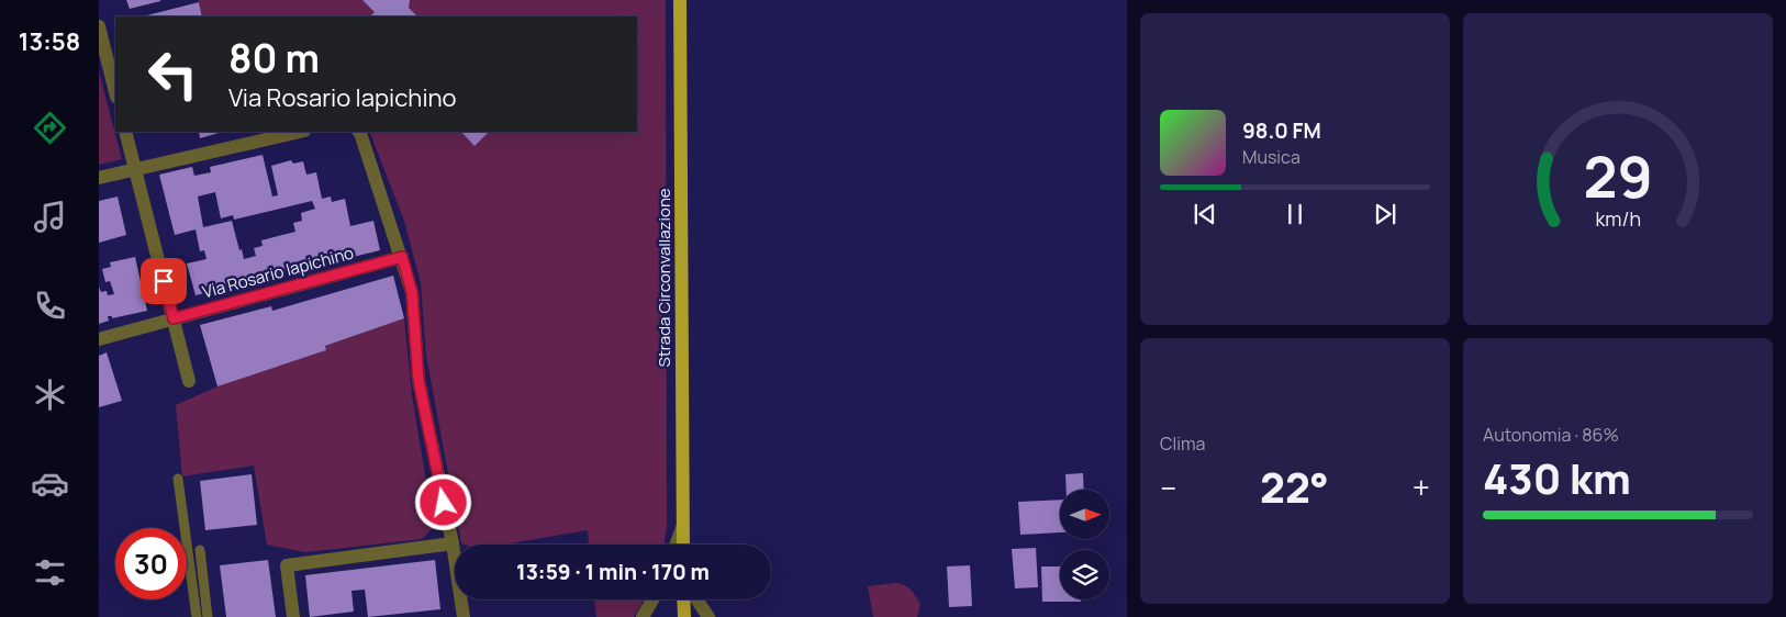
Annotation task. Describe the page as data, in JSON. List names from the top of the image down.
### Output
{
  "streets": {
    "main road": ["Strada Circonvallazione"],
    "street": ["Via Rosario Iapichino"]
  },
  "north": "right",
  "page": {
    "tabs": "13:58",
    "turn": ["80 m", "Via Rosario Iapichino"],
    "song": ["98.0 FM", "Musica"],
    "tile": [
      "Clima",
      ["Autonomia · 86%", "430 km"]
    ],
    "heat": ["−", "22°", "+"],
    "limit": "30",
    "trip": "13:59 · 1 min · 170 m",
    "gauge": ["29", "km/h"]
  }
}
